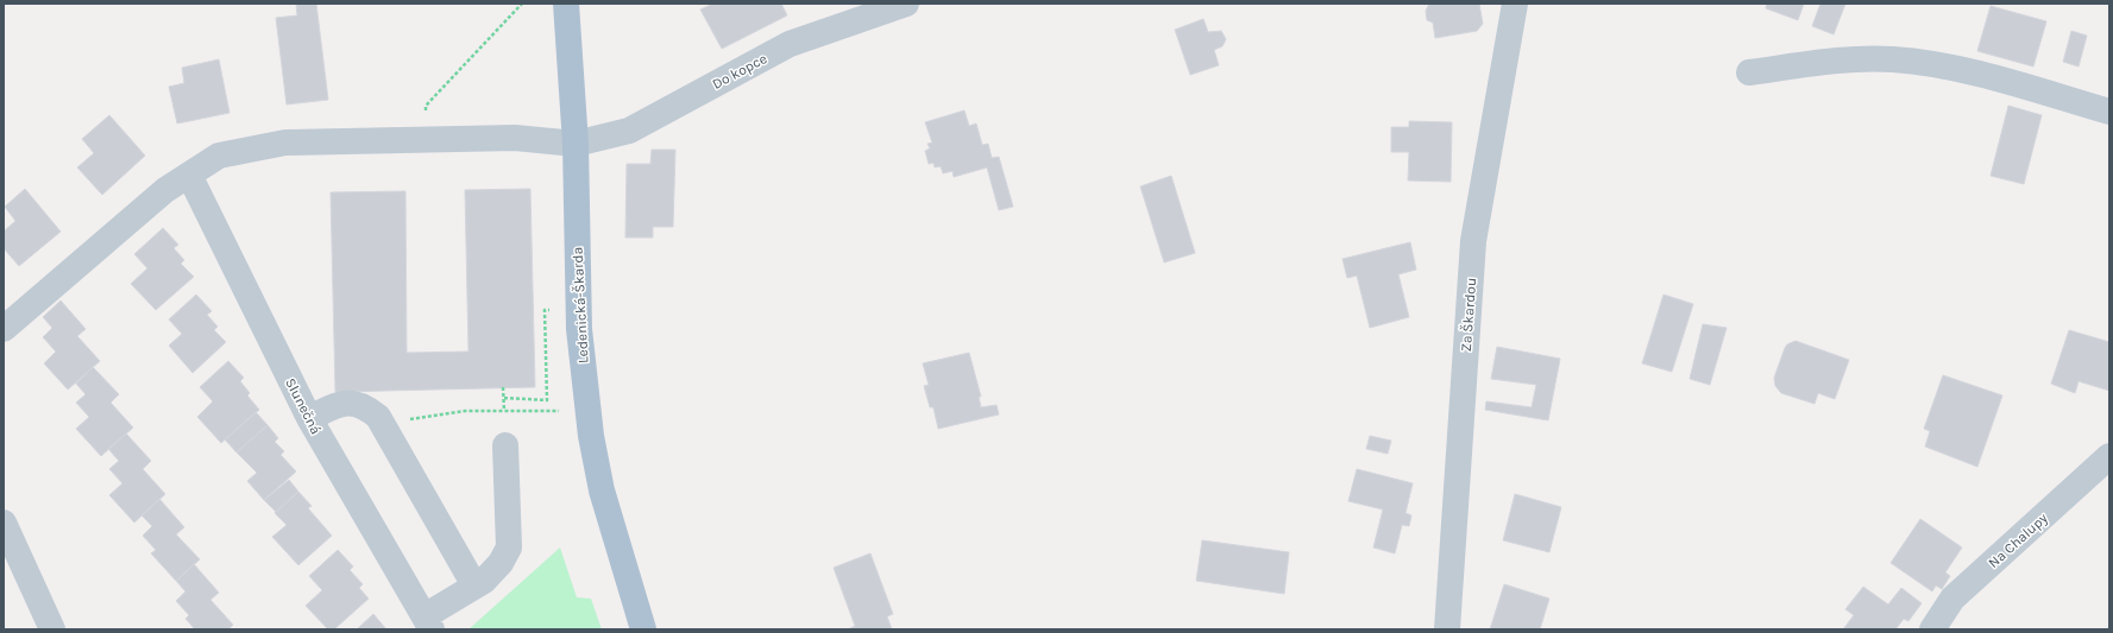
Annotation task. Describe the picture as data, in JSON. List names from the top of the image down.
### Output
{
  "streets": {
    "main road": ["Ledenická-Škarda"],
    "street": [
      "Do kopce",
      "Za Škardou",
      "Slunečná",
      "Na Chalupy"
    ]
  },
  "crossings": [
    ["Do kopce", "Ledenická-Škarda"]
  ]
}
